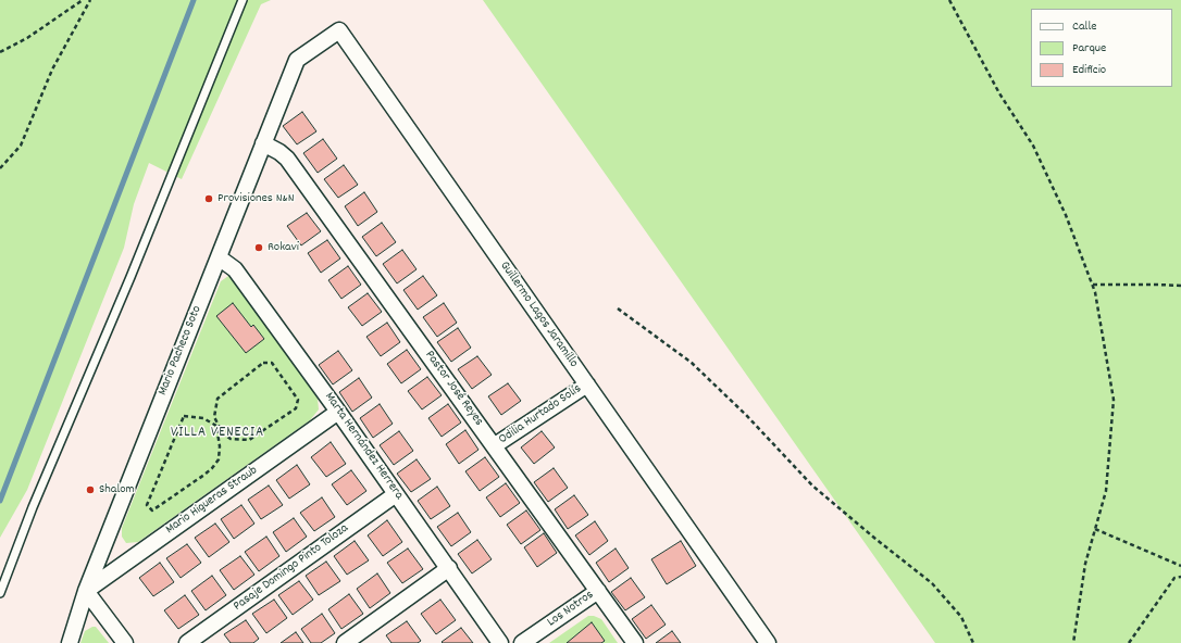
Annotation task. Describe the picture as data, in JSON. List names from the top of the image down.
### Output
{
  "streets": {
    "street": [
      "Guillermo Lagos Jaramillo",
      "Mario Pacheco Soto",
      "Pastor José Reyes",
      "Odilia Hurtado Solís",
      "Marta Hernández Herrera",
      "Mario Higueras Straub",
      "Pasaje Domingo Pinto Toloza",
      "Los Notros"
    ]
  },
  "crossings": [
    ["Guillermo Lagos Jaramillo", "Mario Pacheco Soto"],
    ["Guillermo Lagos Jaramillo", "Odilia Hurtado Solís"],
    ["Mario Pacheco Soto", "Pastor José Reyes"],
    ["Mario Pacheco Soto", "Marta Hernández Herrera"],
    ["Mario Pacheco Soto", "Mario Higueras Straub"],
    ["Pastor José Reyes", "Odilia Hurtado Solís"],
    ["Pastor José Reyes", "Los Notros"],
    ["Marta Hernández Herrera", "Mario Higueras Straub"],
    ["Marta Hernández Herrera", "Pasaje Domingo Pinto Toloza"]
  ],
  "districts": ["VILLA VENECIA"],
  "places": ["Provisiones N&N", "Rokavi", "Shalom"],
  "legend": ["Calle", "Parque", "Edificio"]
}
